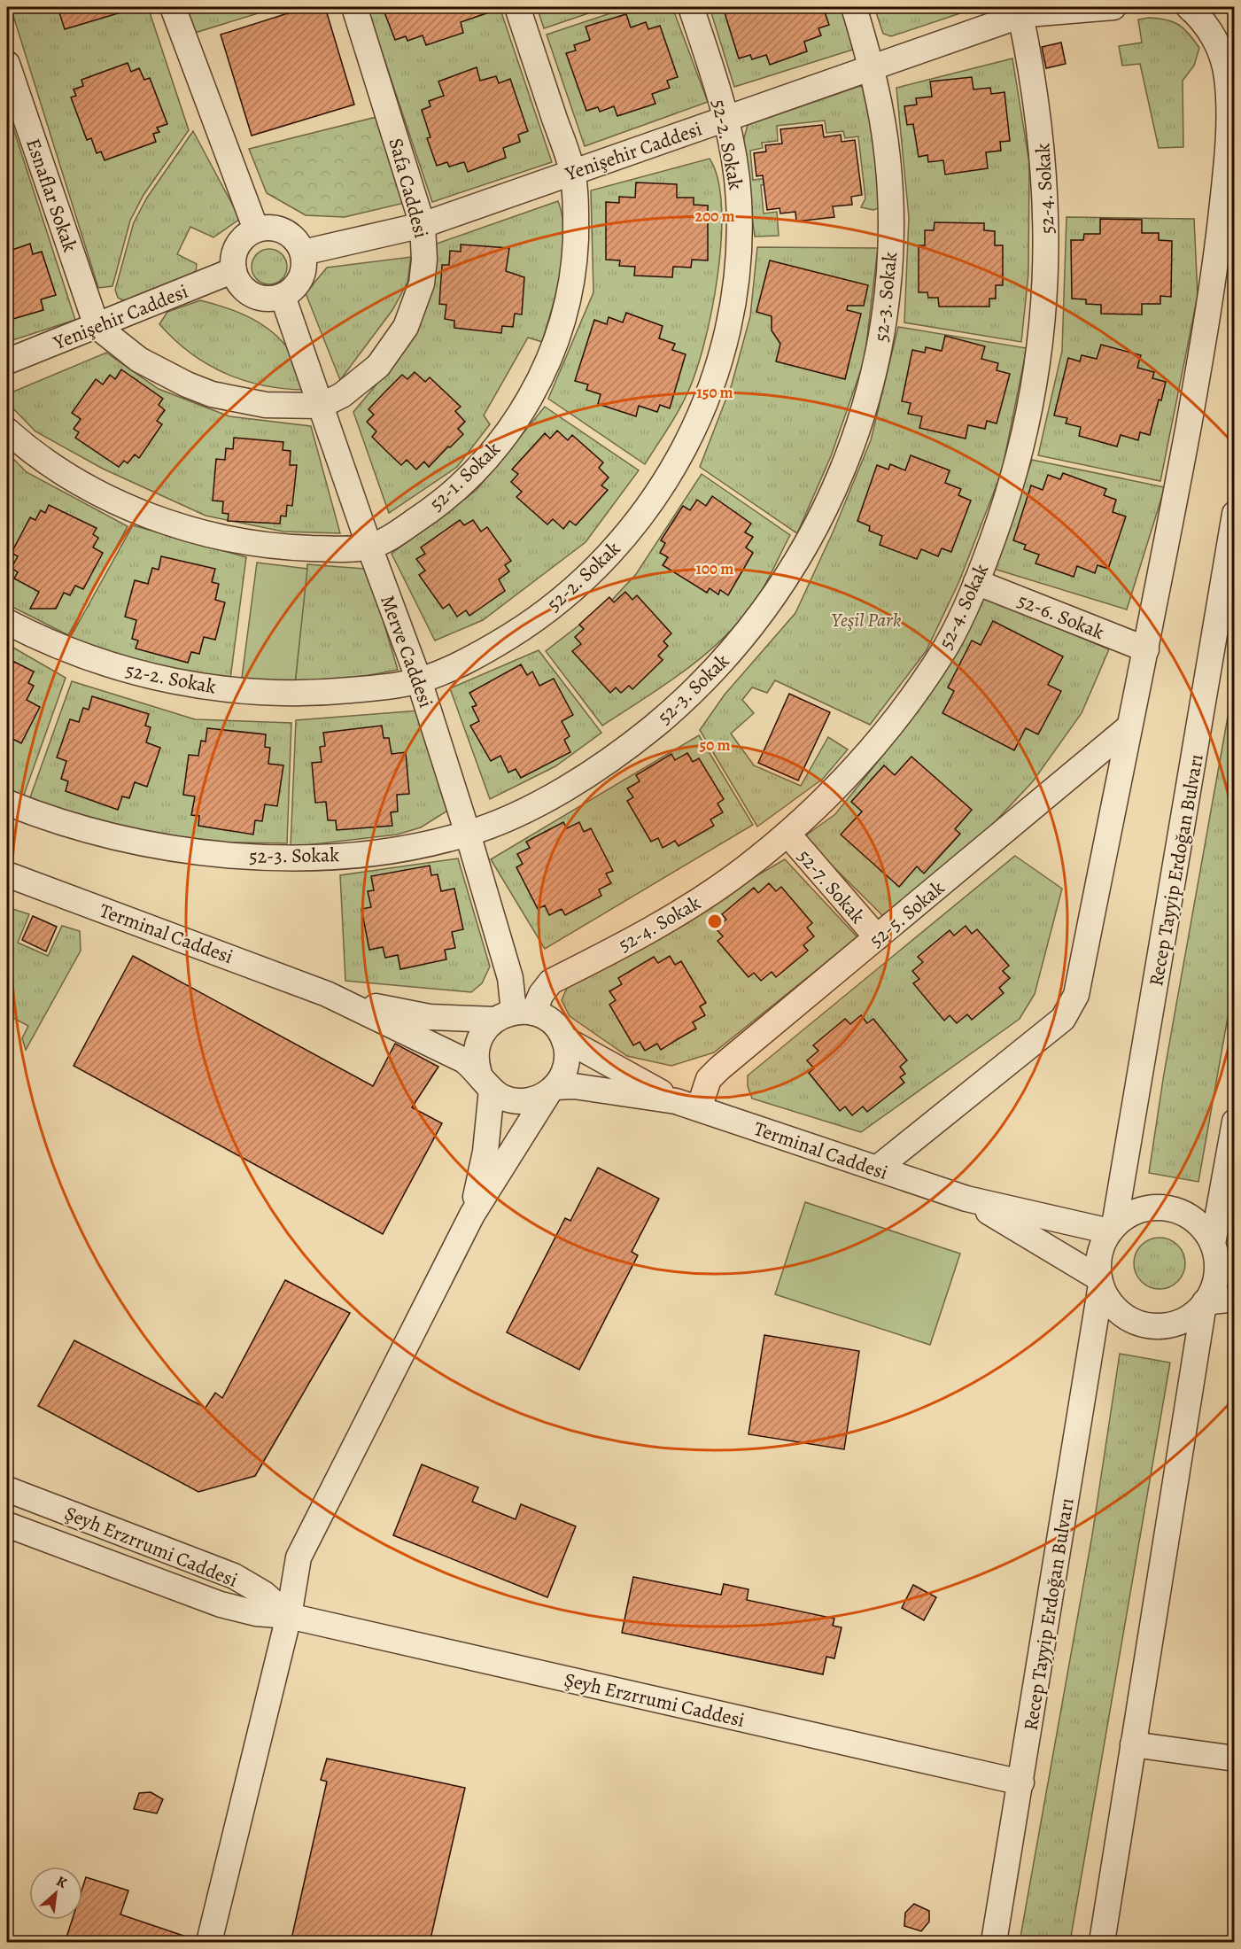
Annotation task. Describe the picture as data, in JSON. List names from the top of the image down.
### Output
{
  "streets": {
    "street": [
      "52-2. Sokak",
      "Yenişehir Caddesi",
      "Safa Caddesi",
      "52-4. Sokak",
      "Esnaflar Sokak",
      "52-3. Sokak",
      "52-1. Sokak",
      "52-6. Sokak",
      "Merve Caddesi",
      "Recep Tayyip Erdoğan Bulvarı",
      "52-7. Sokak",
      "52-5. Sokak",
      "Terminal Caddesi",
      "Şeyh Erzrrumi Caddesi"
    ]
  },
  "crossings": [
    ["52-2. Sokak", "Yenişehir Caddesi"],
    ["52-2. Sokak", "Merve Caddesi"],
    ["Yenişehir Caddesi", "Safa Caddesi"],
    ["Yenişehir Caddesi", "52-4. Sokak"],
    ["Yenişehir Caddesi", "Esnaflar Sokak"],
    ["Yenişehir Caddesi", "52-3. Sokak"],
    ["Yenişehir Caddesi", "52-1. Sokak"],
    ["Yenişehir Caddesi", "Merve Caddesi"],
    ["Safa Caddesi", "Esnaflar Sokak"],
    ["Safa Caddesi", "Merve Caddesi"],
    ["52-4. Sokak", "52-6. Sokak"],
    ["52-4. Sokak", "Merve Caddesi"],
    ["52-4. Sokak", "52-7. Sokak"],
    ["52-4. Sokak", "Terminal Caddesi"],
    ["52-3. Sokak", "Merve Caddesi"],
    ["52-1. Sokak", "Merve Caddesi"],
    ["Merve Caddesi", "Terminal Caddesi"],
    ["Recep Tayyip Erdoğan Bulvarı", "Terminal Caddesi"],
    ["Recep Tayyip Erdoğan Bulvarı", "Şeyh Erzrrumi Caddesi"],
    ["52-7. Sokak", "52-5. Sokak"],
    ["52-5. Sokak", "Terminal Caddesi"]
  ],
  "parks": ["Yeşil Park"],
  "north": "top right",
  "rings": [
    "200 m",
    "150 m",
    "100 m",
    "50 m"
  ]
}
